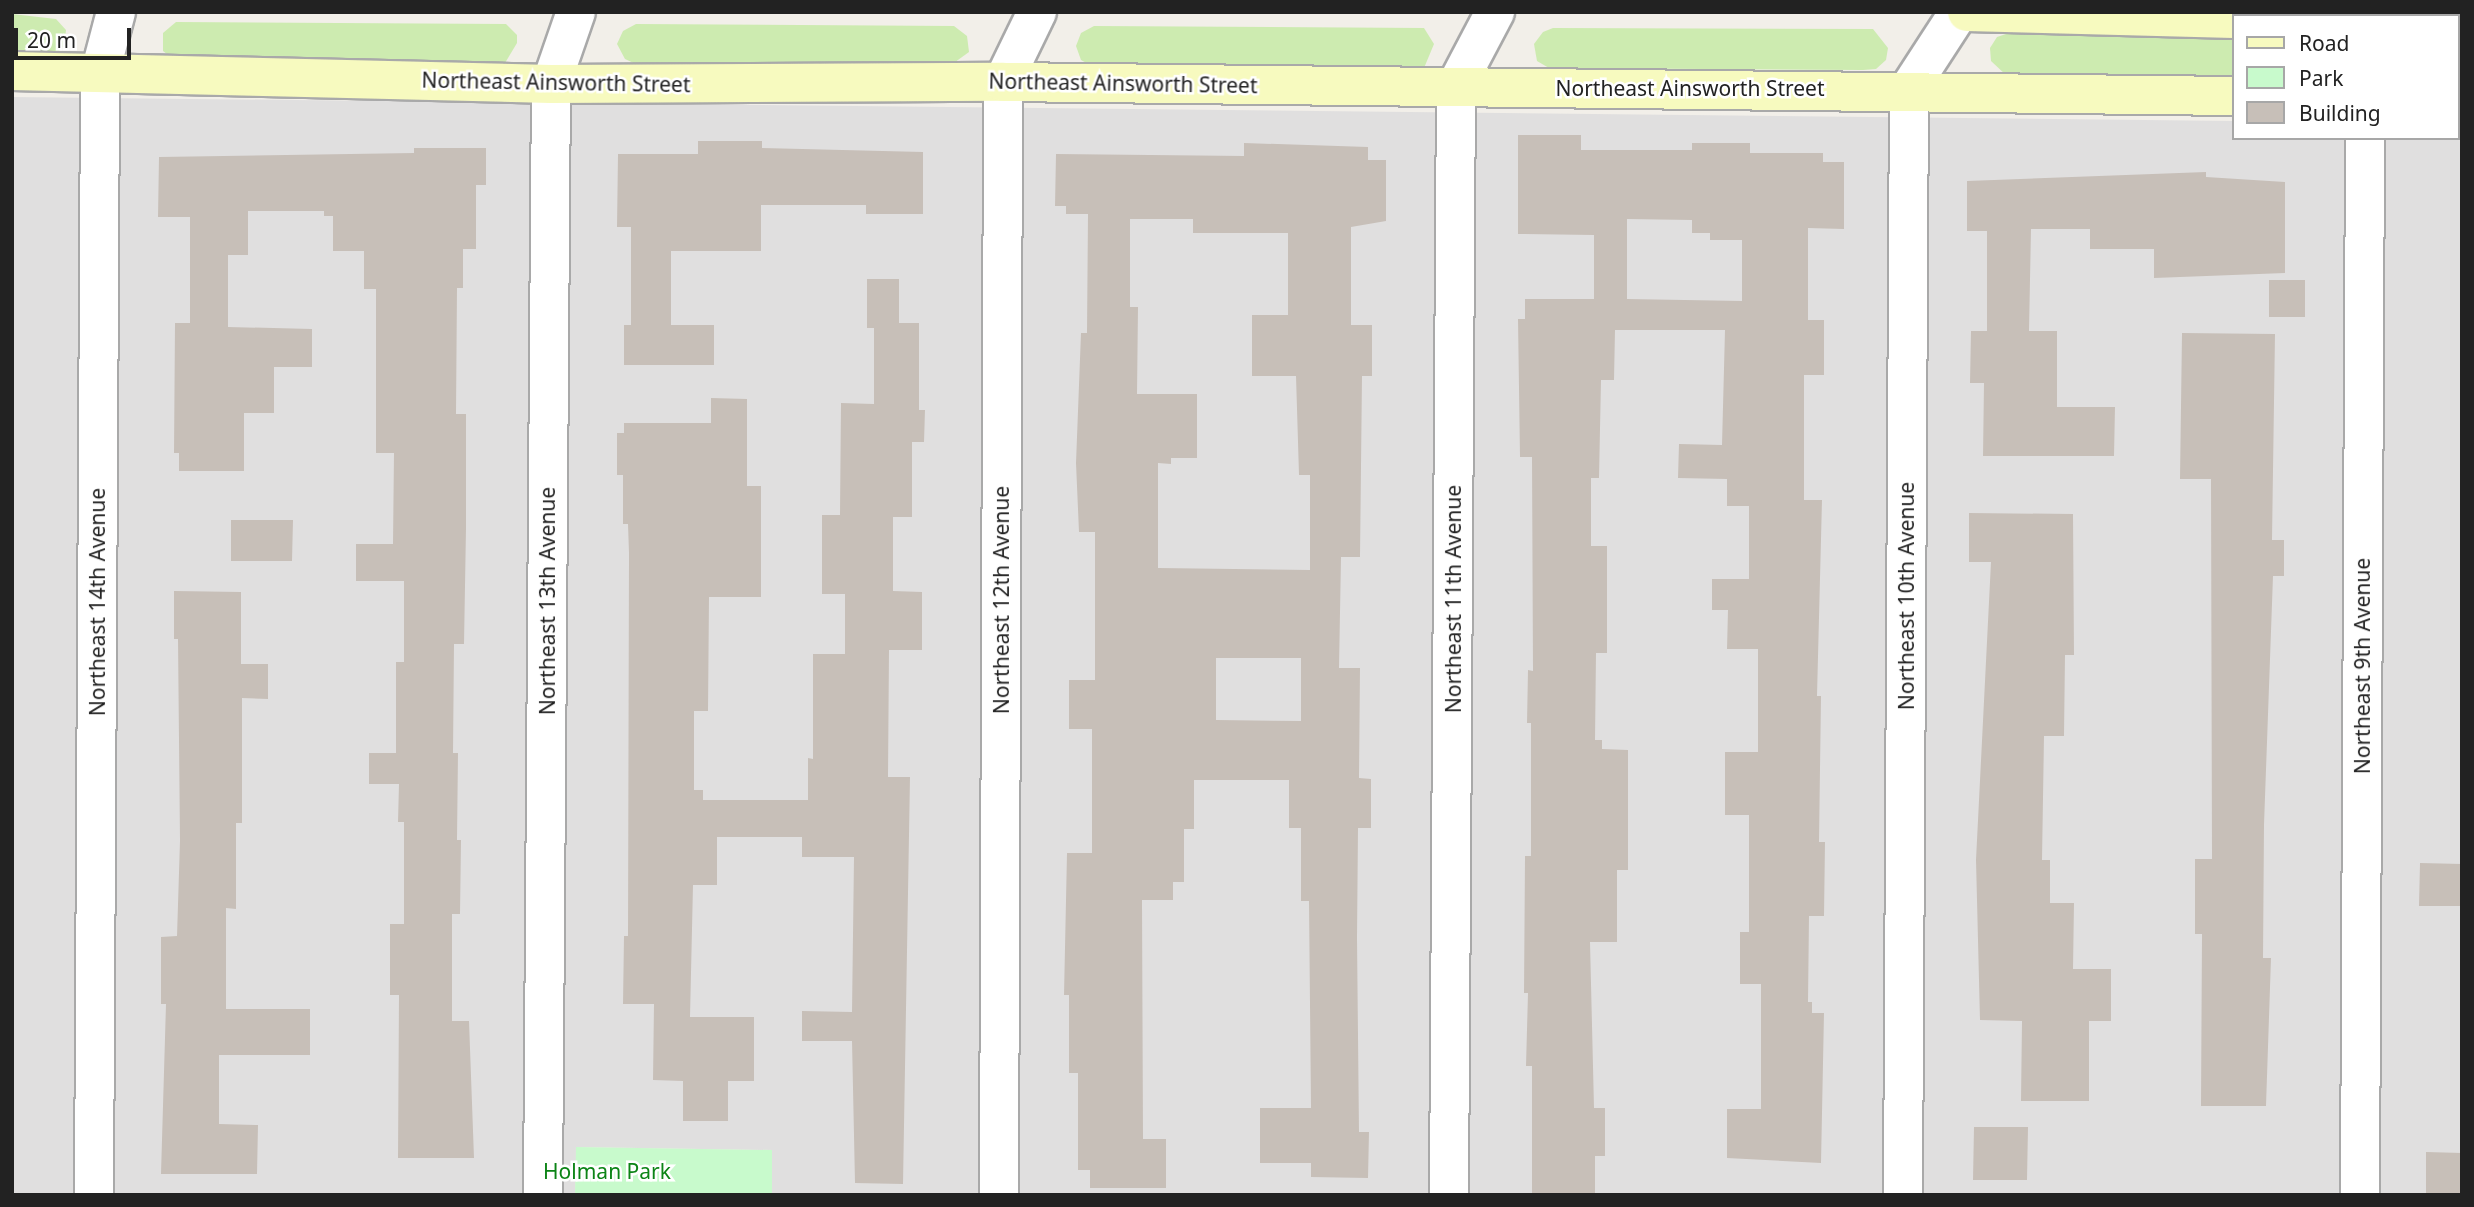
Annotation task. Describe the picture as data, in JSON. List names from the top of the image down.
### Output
{
  "streets": {
    "street": [
      "Northeast Ainsworth Street",
      "Northeast 10th Avenue",
      "Northeast 11th Avenue",
      "Northeast 12th Avenue",
      "Northeast 13th Avenue",
      "Northeast 14th Avenue",
      "Northeast 9th Avenue"
    ]
  },
  "crossings": [
    ["Northeast Ainsworth Street", "Northeast 10th Avenue"],
    ["Northeast Ainsworth Street", "Northeast 11th Avenue"],
    ["Northeast Ainsworth Street", "Northeast 12th Avenue"],
    ["Northeast Ainsworth Street", "Northeast 13th Avenue"],
    ["Northeast Ainsworth Street", "Northeast 14th Avenue"]
  ],
  "parks": ["Holman Park"],
  "legend": ["Road", "Park", "Building"],
  "scale_bar": "20 m"
}
